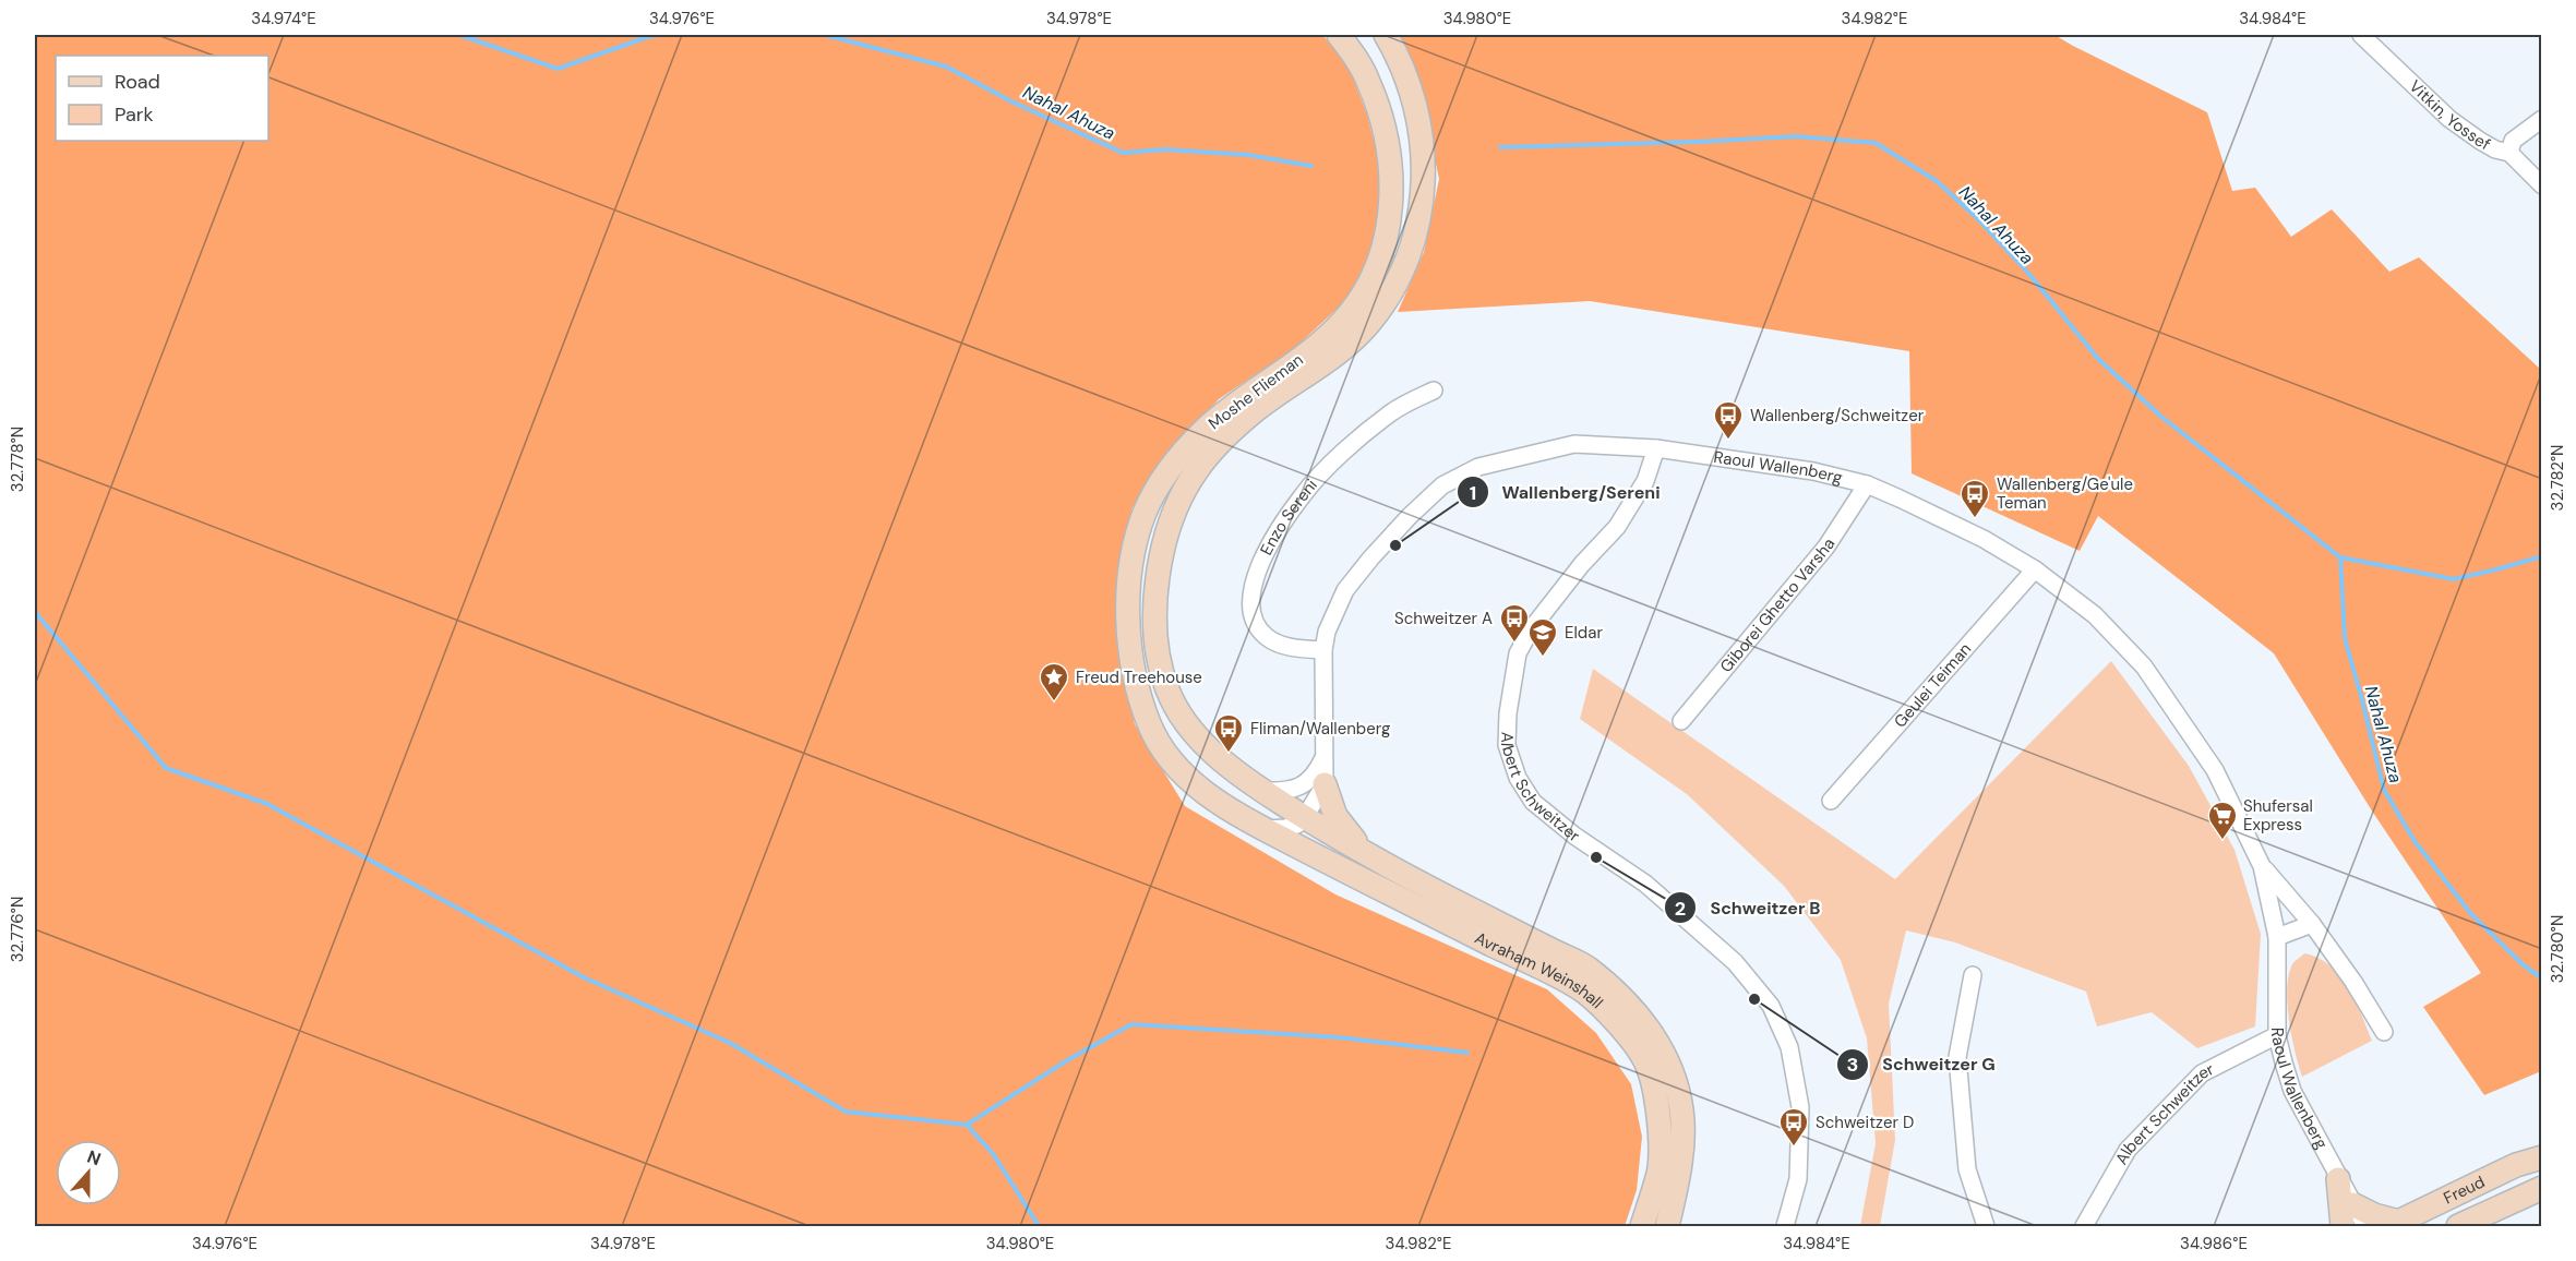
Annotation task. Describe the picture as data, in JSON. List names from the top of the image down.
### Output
{
  "streets": {
    "main road": ["Moshe Flieman", "Avraham Weinshall", "Freud"],
    "street": [
      "Vitkin, Yossef",
      "Raoul Wallenberg",
      "Enzo Sereni",
      "Giborei Ghetto Varsha",
      "Geulei Teiman",
      "Albert Schweitzer"
    ]
  },
  "crossings": [
    ["Moshe Flieman", "Avraham Weinshall"],
    ["Raoul Wallenberg", "Enzo Sereni"],
    ["Raoul Wallenberg", "Giborei Ghetto Varsha"],
    ["Raoul Wallenberg", "Geulei Teiman"],
    ["Raoul Wallenberg", "Albert Schweitzer"]
  ],
  "water": ["Nahal Ahuza"],
  "places": {
    "bus stop": [
      "Wallenberg/Schweitzer",
      "Wallenberg/Ge'ule Teman",
      "Schweitzer A",
      "Fliman/Wallenberg",
      "Schweitzer D"
    ],
    "other": ["Wallenberg/Sereni", "Schweitzer B", "Schweitzer G"],
    "school or university": ["Eldar"],
    "place": ["Freud Treehouse"],
    "supermarket": ["Shufersal Express"]
  },
  "legend": ["Road", "Park"],
  "north": "top",
  "coordinates": [
    "34.974°E",
    "34.976°E",
    "34.978°E",
    "34.980°E",
    "34.982°E",
    "34.984°E",
    "32.778°N",
    "32.782°N",
    "32.776°N",
    "32.780°N",
    "34.986°E"
  ]
}
